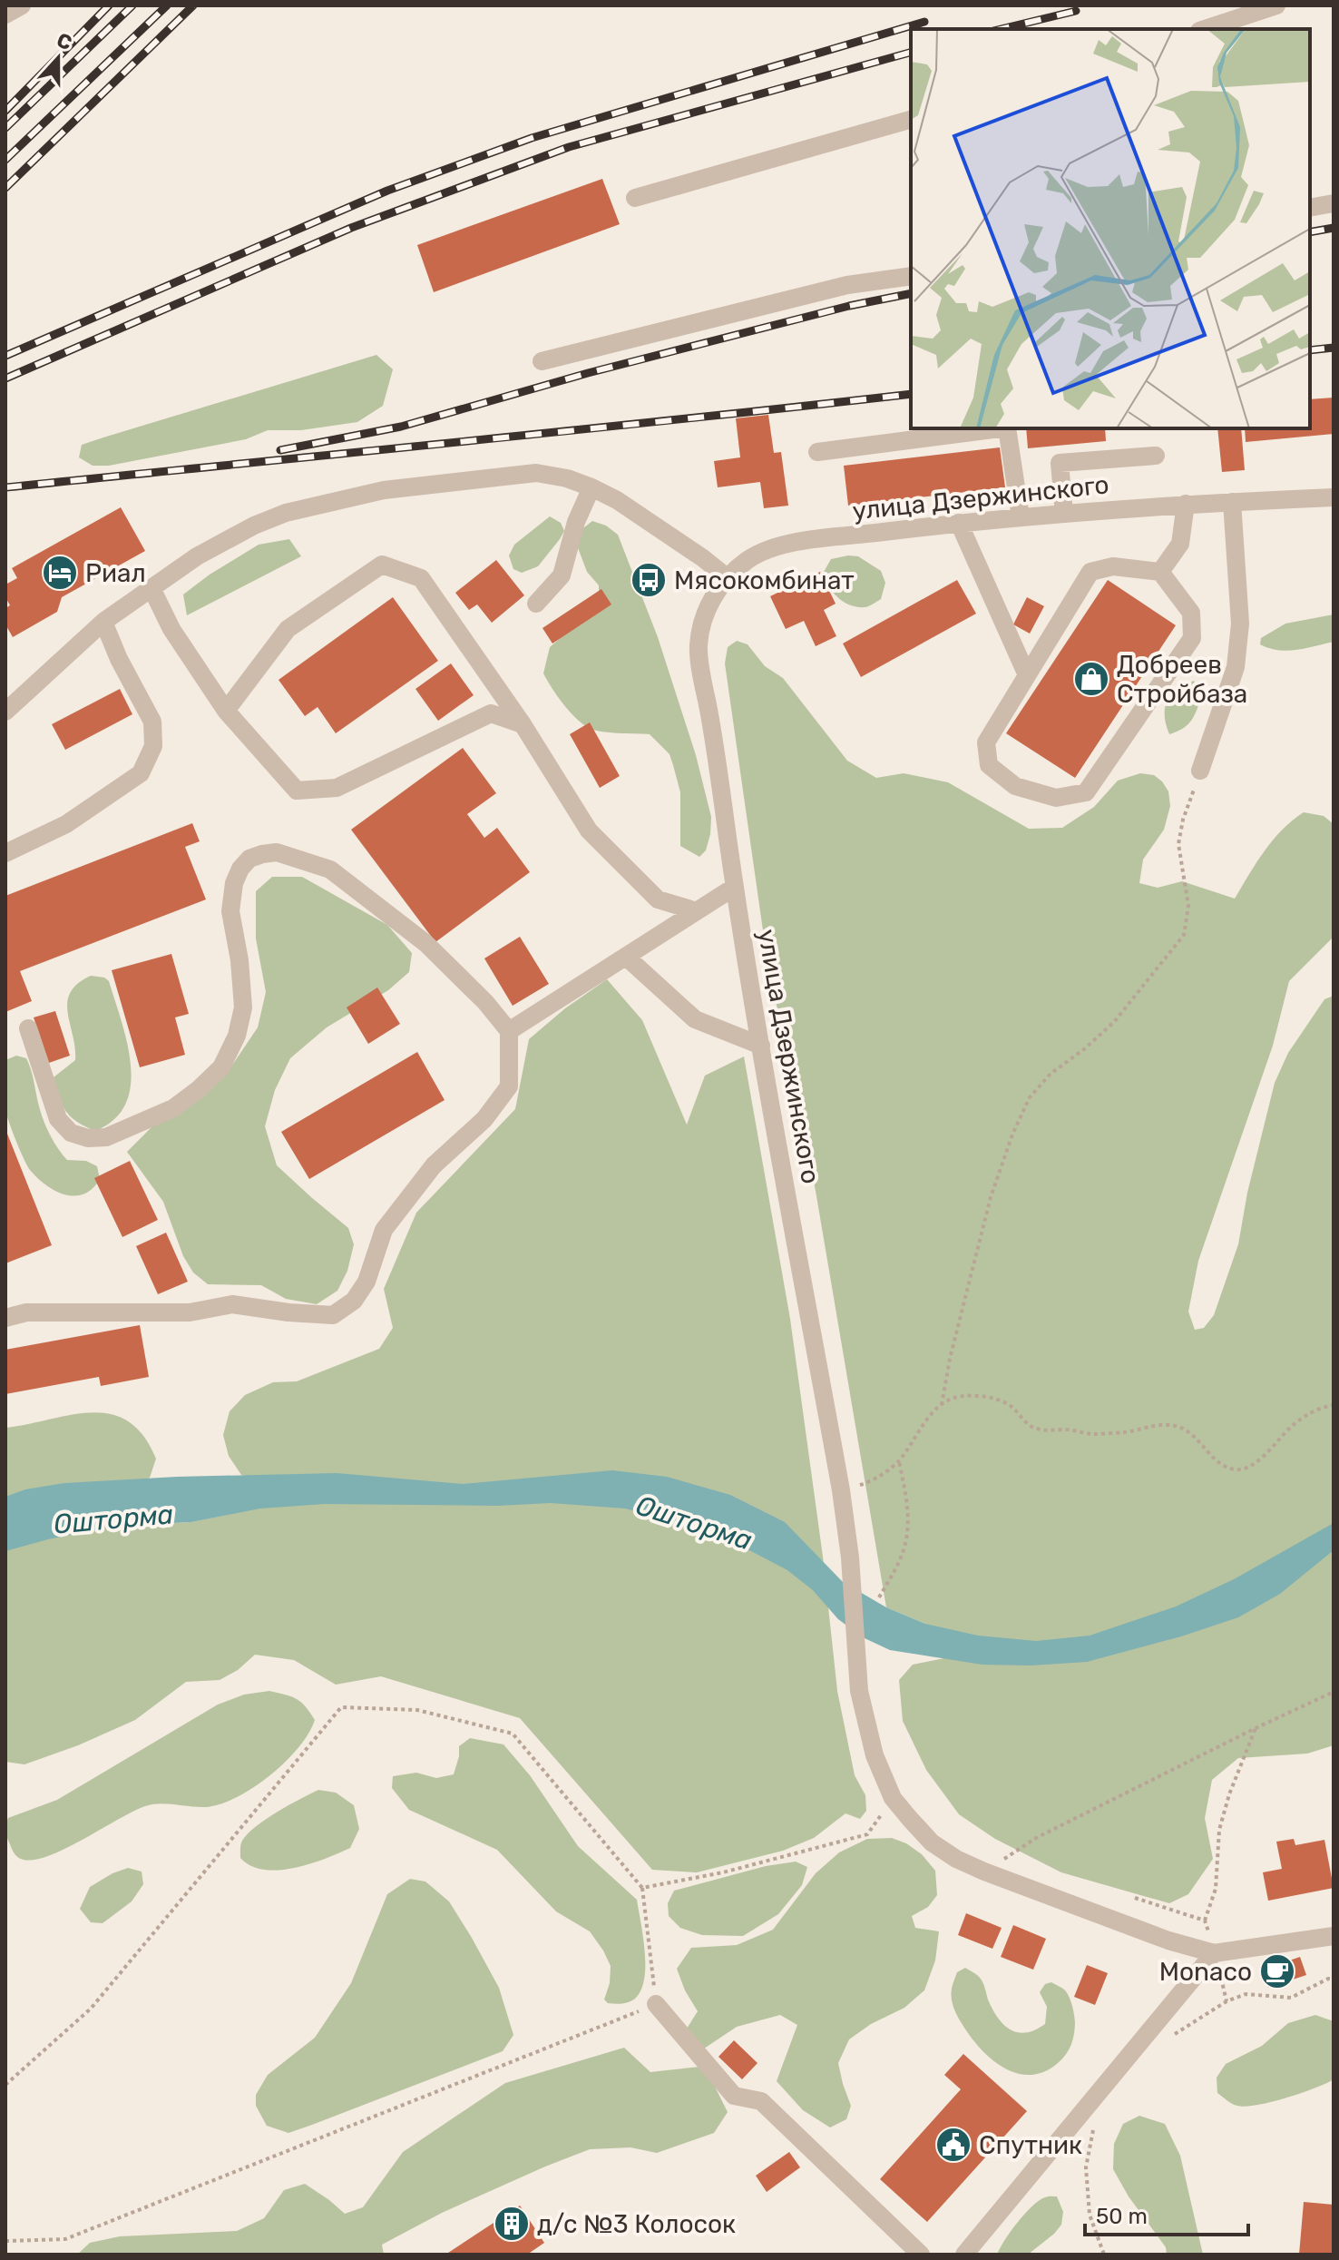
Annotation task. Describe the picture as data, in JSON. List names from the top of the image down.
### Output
{
  "streets": {
    "street": ["улица Дзержинского"]
  },
  "water": ["Ошторма"],
  "places": {
    "hotel": ["Риал"],
    "bus stop": ["Мясокомбинат"],
    "shop": ["Добреев Стройбаза"],
    "cafe": ["Monaco"],
    "public building": ["Спутник"],
    "building": ["д/с №3 Колосок"]
  },
  "scale_bar": "50 m",
  "north": "top"
}
